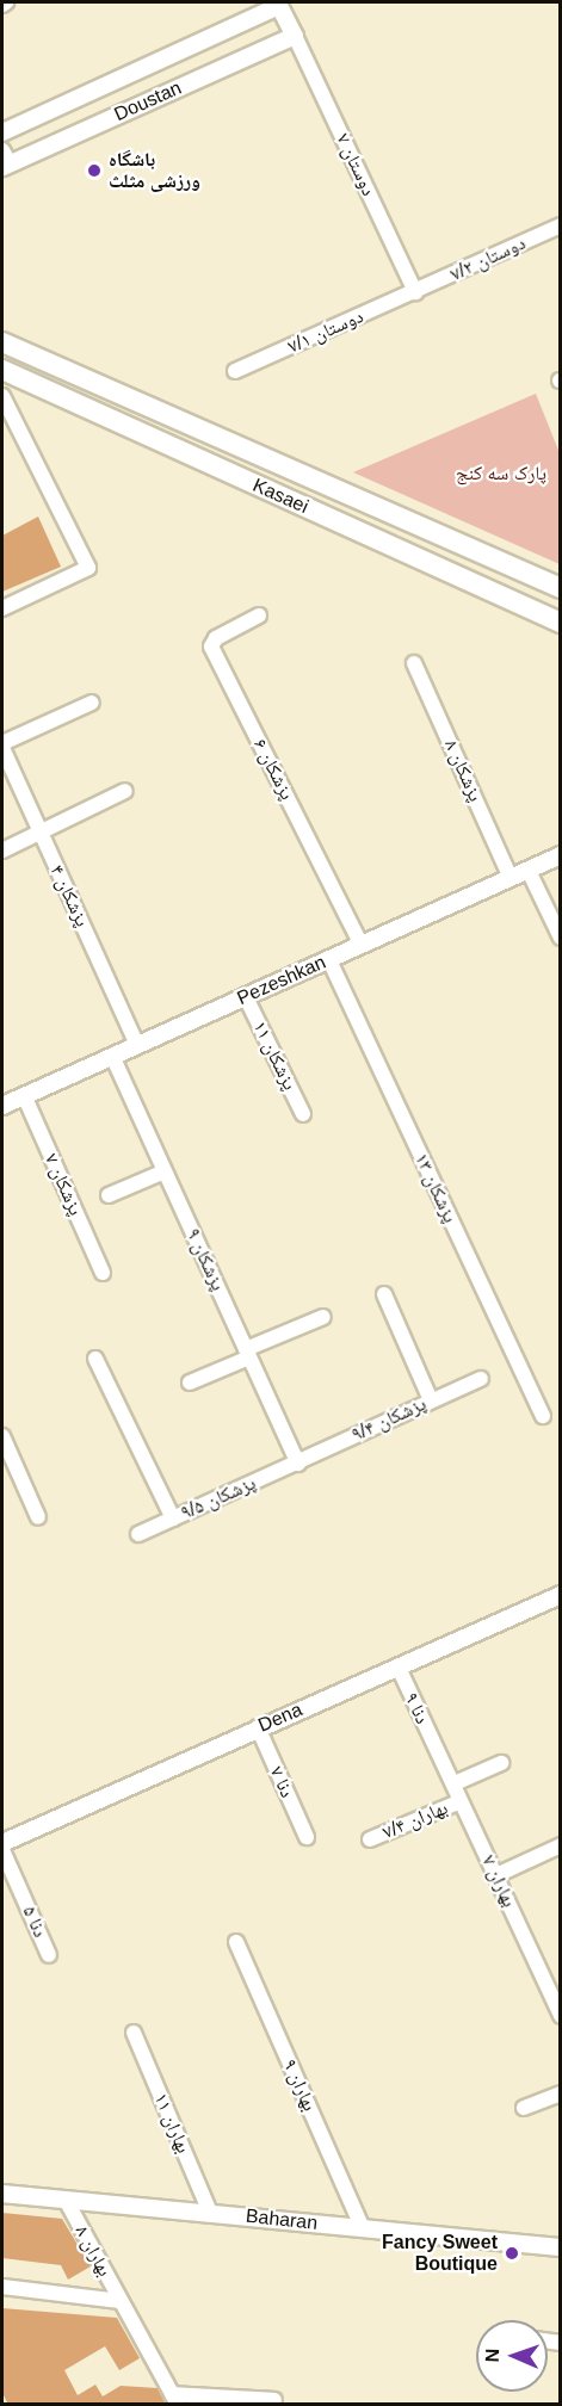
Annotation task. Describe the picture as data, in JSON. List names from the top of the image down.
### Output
{
  "streets": {
    "main road": ["Kasaei"],
    "street": [
      "Doustan",
      "۷ دوستان",
      "۷/۲ دوستان",
      "۷/۱ دوستان",
      "۶ پزشکان",
      "۸ پزشکان",
      "۴ پزشکان",
      "Pezeshkan",
      "۱۱ پزشکان",
      "۷ پزشکان",
      "۱۳ پزشکان",
      "۹ پزشکان",
      "۹/۴ پزشکان",
      "۹/۵ پزشکان",
      "۹ دنا",
      "Dena",
      "۷ دنا",
      "۷/۴ بهاران",
      "۷ بهاران",
      "۵ دنا",
      "۹ بهاران",
      "۱۱ بهاران",
      "Baharan",
      "۸ بهاران"
    ]
  },
  "crossings": [
    ["Doustan", "۷ دوستان"],
    ["۷ دوستان", "۷/۲ دوستان"],
    ["۷ دوستان", "۷/۱ دوستان"],
    ["۷/۲ دوستان", "۷/۱ دوستان"],
    ["۶ پزشکان", "Pezeshkan"],
    ["۸ پزشکان", "Pezeshkan"],
    ["۴ پزشکان", "Pezeshkan"],
    ["Pezeshkan", "۱۱ پزشکان"],
    ["Pezeshkan", "۷ پزشکان"],
    ["Pezeshkan", "۱۳ پزشکان"],
    ["Pezeshkan", "۹ پزشکان"],
    ["۹ پزشکان", "۹/۴ پزشکان"],
    ["۹ پزشکان", "۹/۵ پزشکان"],
    ["۹/۴ پزشکان", "۹/۵ پزشکان"],
    ["۹ دنا", "Dena"],
    ["۹ دنا", "۷ بهاران"],
    ["Dena", "۷ دنا"],
    ["۷/۴ بهاران", "۷ بهاران"],
    ["۹ بهاران", "Baharan"],
    ["۱۱ بهاران", "Baharan"],
    ["Baharan", "۸ بهاران"]
  ],
  "parks": ["پارک سه کنج"],
  "places": ["باشگاه ورزشی مثلث", "Fancy Sweet Boutique"],
  "north": "left"
}
